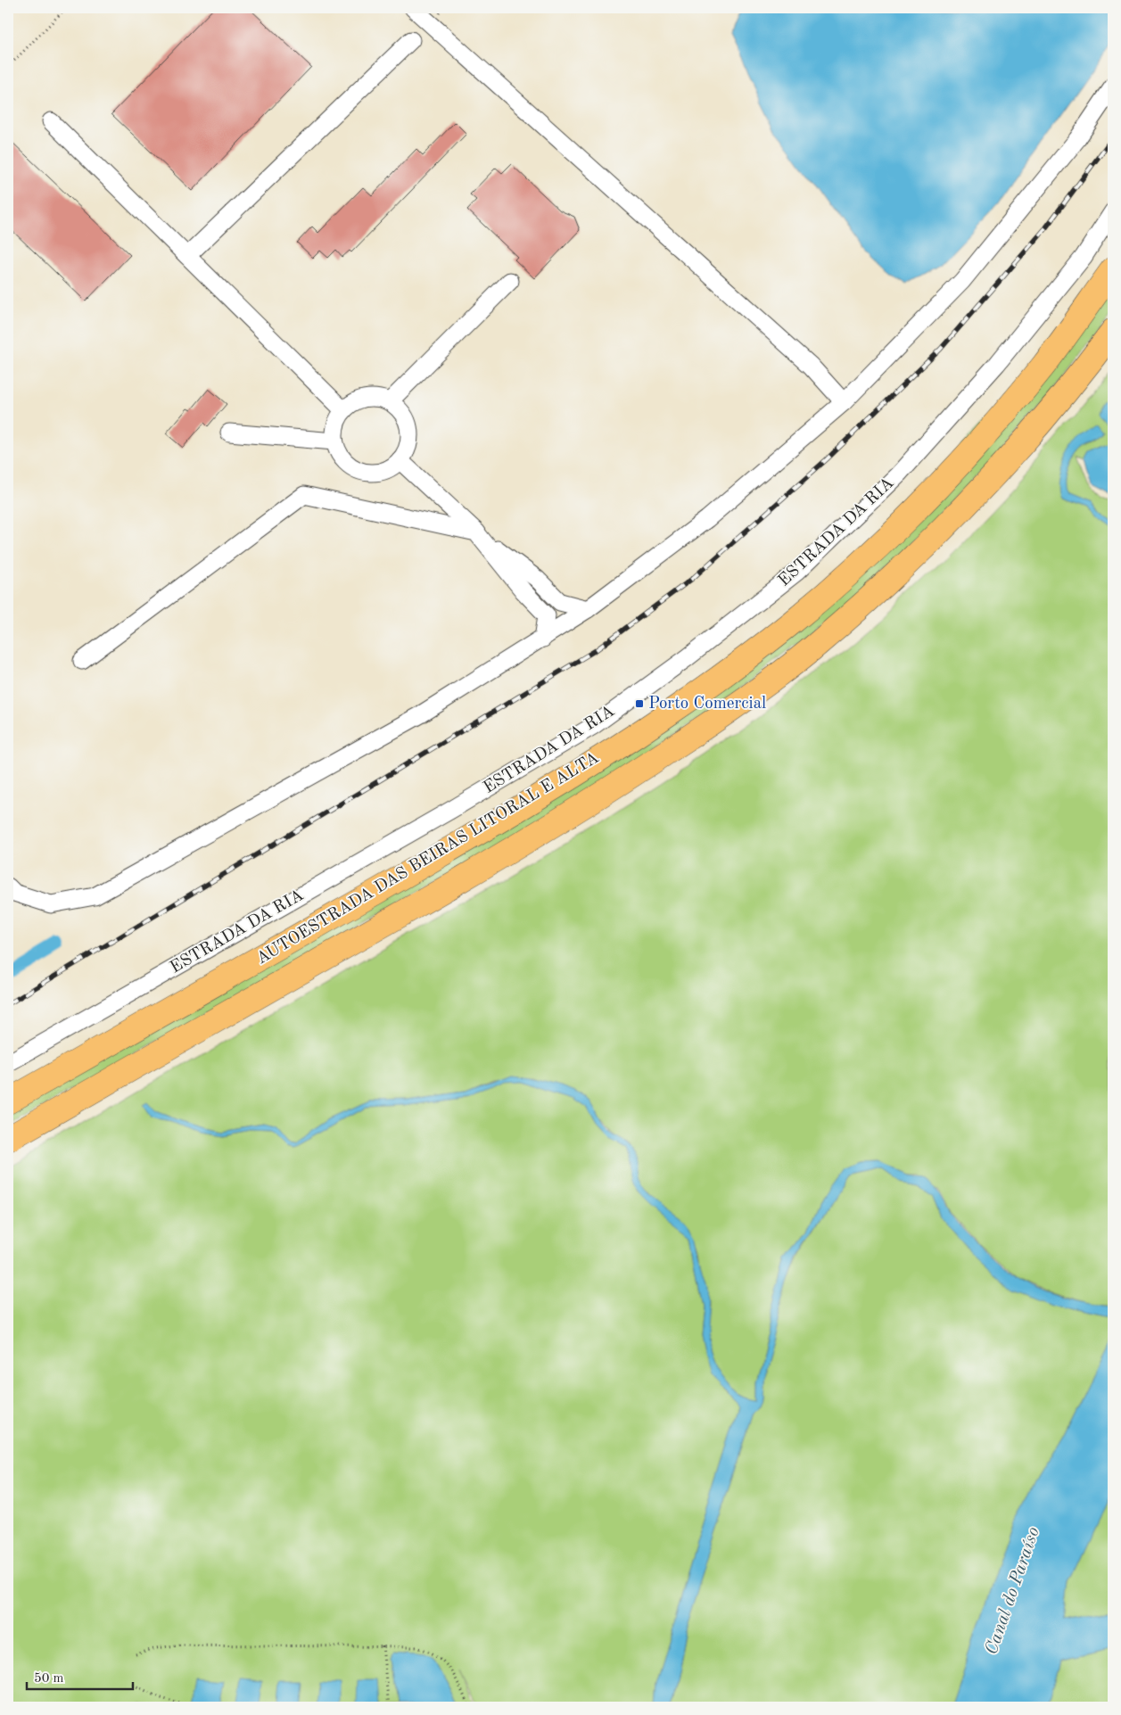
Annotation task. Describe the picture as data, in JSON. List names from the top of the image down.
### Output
{
  "streets": {
    "highway": ["AUTOESTRADA DAS BEIRAS LITORAL E ALTA"],
    "street": ["ESTRADA DA RIA"]
  },
  "water": ["Canal do Paraíso"],
  "places": {
    "transit": ["Porto Comercial"]
  },
  "scale_bar": "50 m"
}
